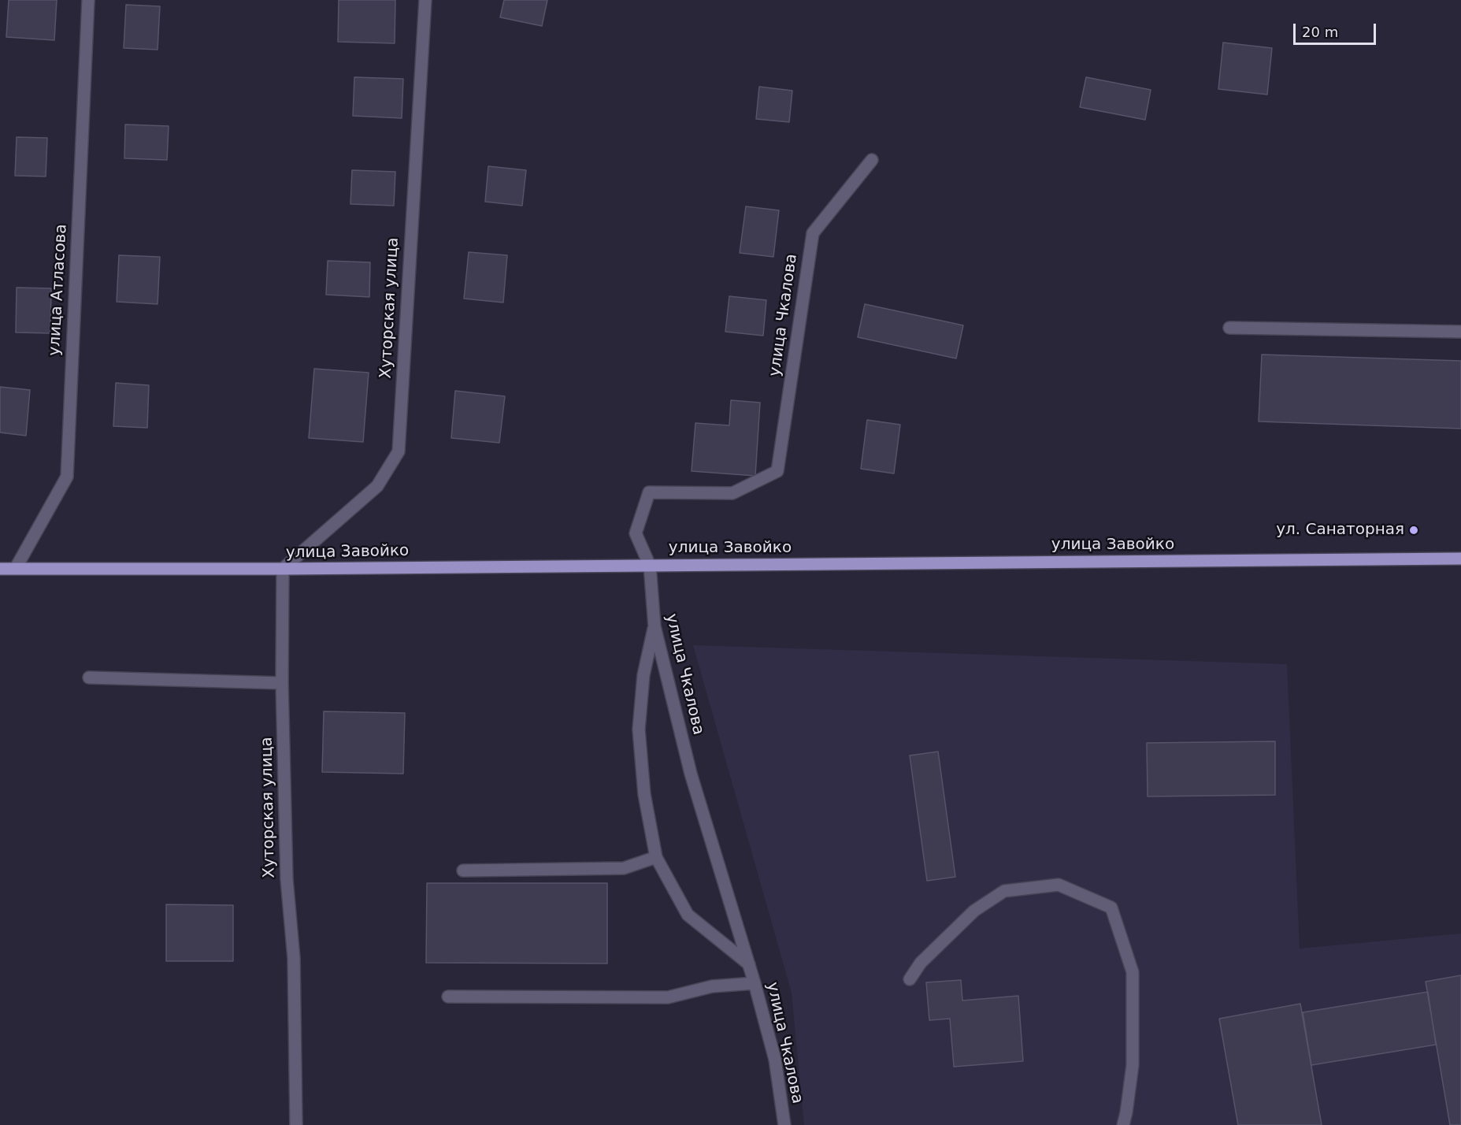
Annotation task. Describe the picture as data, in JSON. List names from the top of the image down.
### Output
{
  "streets": {
    "main road": ["улица Завойко"],
    "street": ["улица Атласова", "Хуторская улица", "улица Чкалова"]
  },
  "crossings": [
    ["улица Атласова", "улица Завойко"],
    ["Хуторская улица", "улица Завойко"],
    ["улица Чкалова", "улица Завойко"]
  ],
  "places": ["ул. Санаторная"],
  "scale_bar": "20 m"
}
